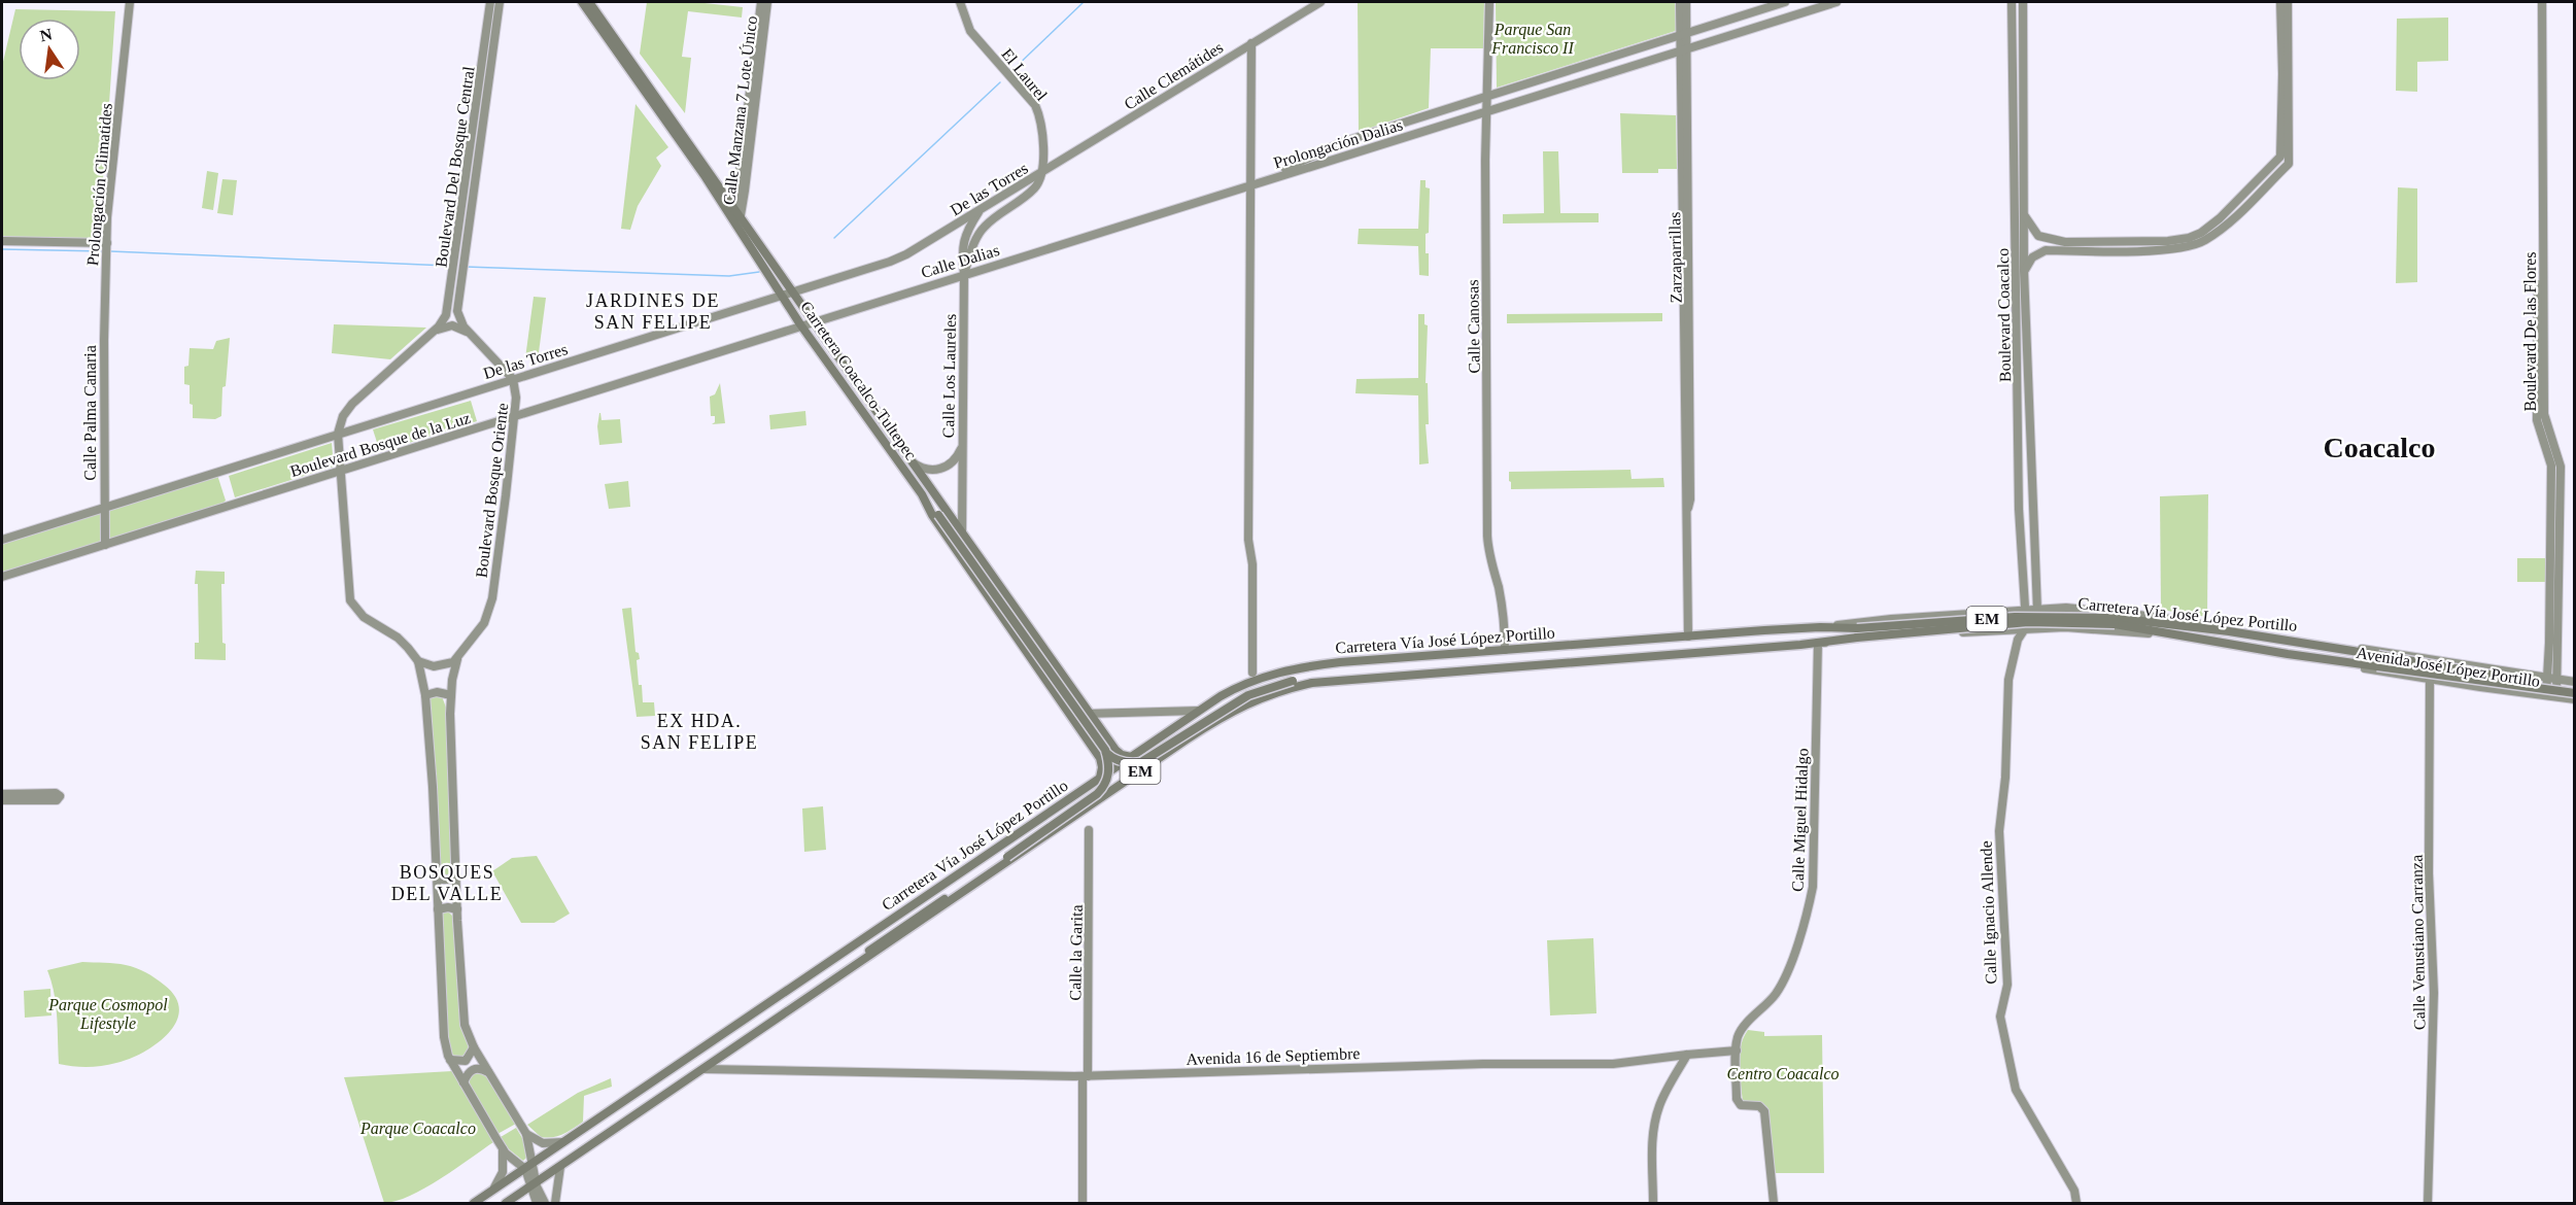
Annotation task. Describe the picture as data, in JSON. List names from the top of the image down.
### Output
{
  "streets": {
    "main road": ["Carretera Coacalco-Tultepec", "Carretera Vía José López Portillo", "EM"],
    "street": [
      "El Laurel",
      "Calle Clemátides",
      "Calle Manzana 7 Lote Único",
      "Prolongación Dalias",
      "Boulevard Del Bosque Central",
      "Prolongación Climatides",
      "De las Torres",
      "Zarzaparrillas",
      "Calle Dalias",
      "Boulevard Coacalco",
      "Calle Canosas",
      "Boulevard De las Flores",
      "Calle Los Laureles",
      "Calle Palma Canaria",
      "Boulevard Bosque de la Luz",
      "Boulevard Bosque Oriente",
      "Avenida José López Portillo",
      "Calle Miguel Hidalgo",
      "Calle Ignacio Allende",
      "Calle Venustiano Carranza",
      "Calle la Garita",
      "Avenida 16 de Septiembre"
    ]
  },
  "crossings": [
    ["El Laurel", "Calle Clemátides"],
    ["El Laurel", "De las Torres"],
    ["Calle Clemátides", "De las Torres"],
    ["Calle Manzana 7 Lote Único", "Carretera Coacalco-Tultepec"],
    ["Prolongación Dalias", "Zarzaparrillas"],
    ["Prolongación Dalias", "Calle Dalias"],
    ["Prolongación Dalias", "Calle Canosas"],
    ["Boulevard Del Bosque Central", "Boulevard Bosque Oriente"],
    ["Prolongación Climatides", "Calle Palma Canaria"],
    ["De las Torres", "Calle Los Laureles"],
    ["De las Torres", "Carretera Coacalco-Tultepec"],
    ["De las Torres", "Calle Palma Canaria"],
    ["De las Torres", "Boulevard Bosque Oriente"],
    ["Zarzaparrillas", "Carretera Vía José López Portillo"],
    ["Calle Dalias", "Calle Los Laureles"],
    ["Calle Dalias", "Carretera Coacalco-Tultepec"],
    ["Calle Dalias", "Boulevard Bosque de la Luz"],
    ["Boulevard Coacalco", "Calle Ignacio Allende"],
    ["Calle Canosas", "Carretera Vía José López Portillo"],
    ["Boulevard De las Flores", "Avenida José López Portillo"],
    ["Calle Los Laureles", "Carretera Coacalco-Tultepec"],
    ["Carretera Coacalco-Tultepec", "Carretera Vía José López Portillo"],
    ["Calle Palma Canaria", "Boulevard Bosque de la Luz"],
    ["Boulevard Bosque de la Luz", "Boulevard Bosque Oriente"],
    ["Carretera Vía José López Portillo", "Avenida José López Portillo"],
    ["Carretera Vía José López Portillo", "Calle Miguel Hidalgo"],
    ["Carretera Vía José López Portillo", "Avenida 16 de Septiembre"],
    ["Avenida José López Portillo", "Calle Venustiano Carranza"],
    ["Calle Miguel Hidalgo", "Avenida 16 de Septiembre"],
    ["Calle la Garita", "Avenida 16 de Septiembre"]
  ],
  "districts": [
    "JARDINES DE SAN FELIPE",
    "Coacalco",
    "EX HDA. SAN FELIPE",
    "BOSQUES DEL VALLE"
  ],
  "parks": [
    "Parque San Francisco II",
    "Parque Cosmopol Lifestyle",
    "Centro Coacalco",
    "Parque Coacalco"
  ],
  "north": "top"
}
